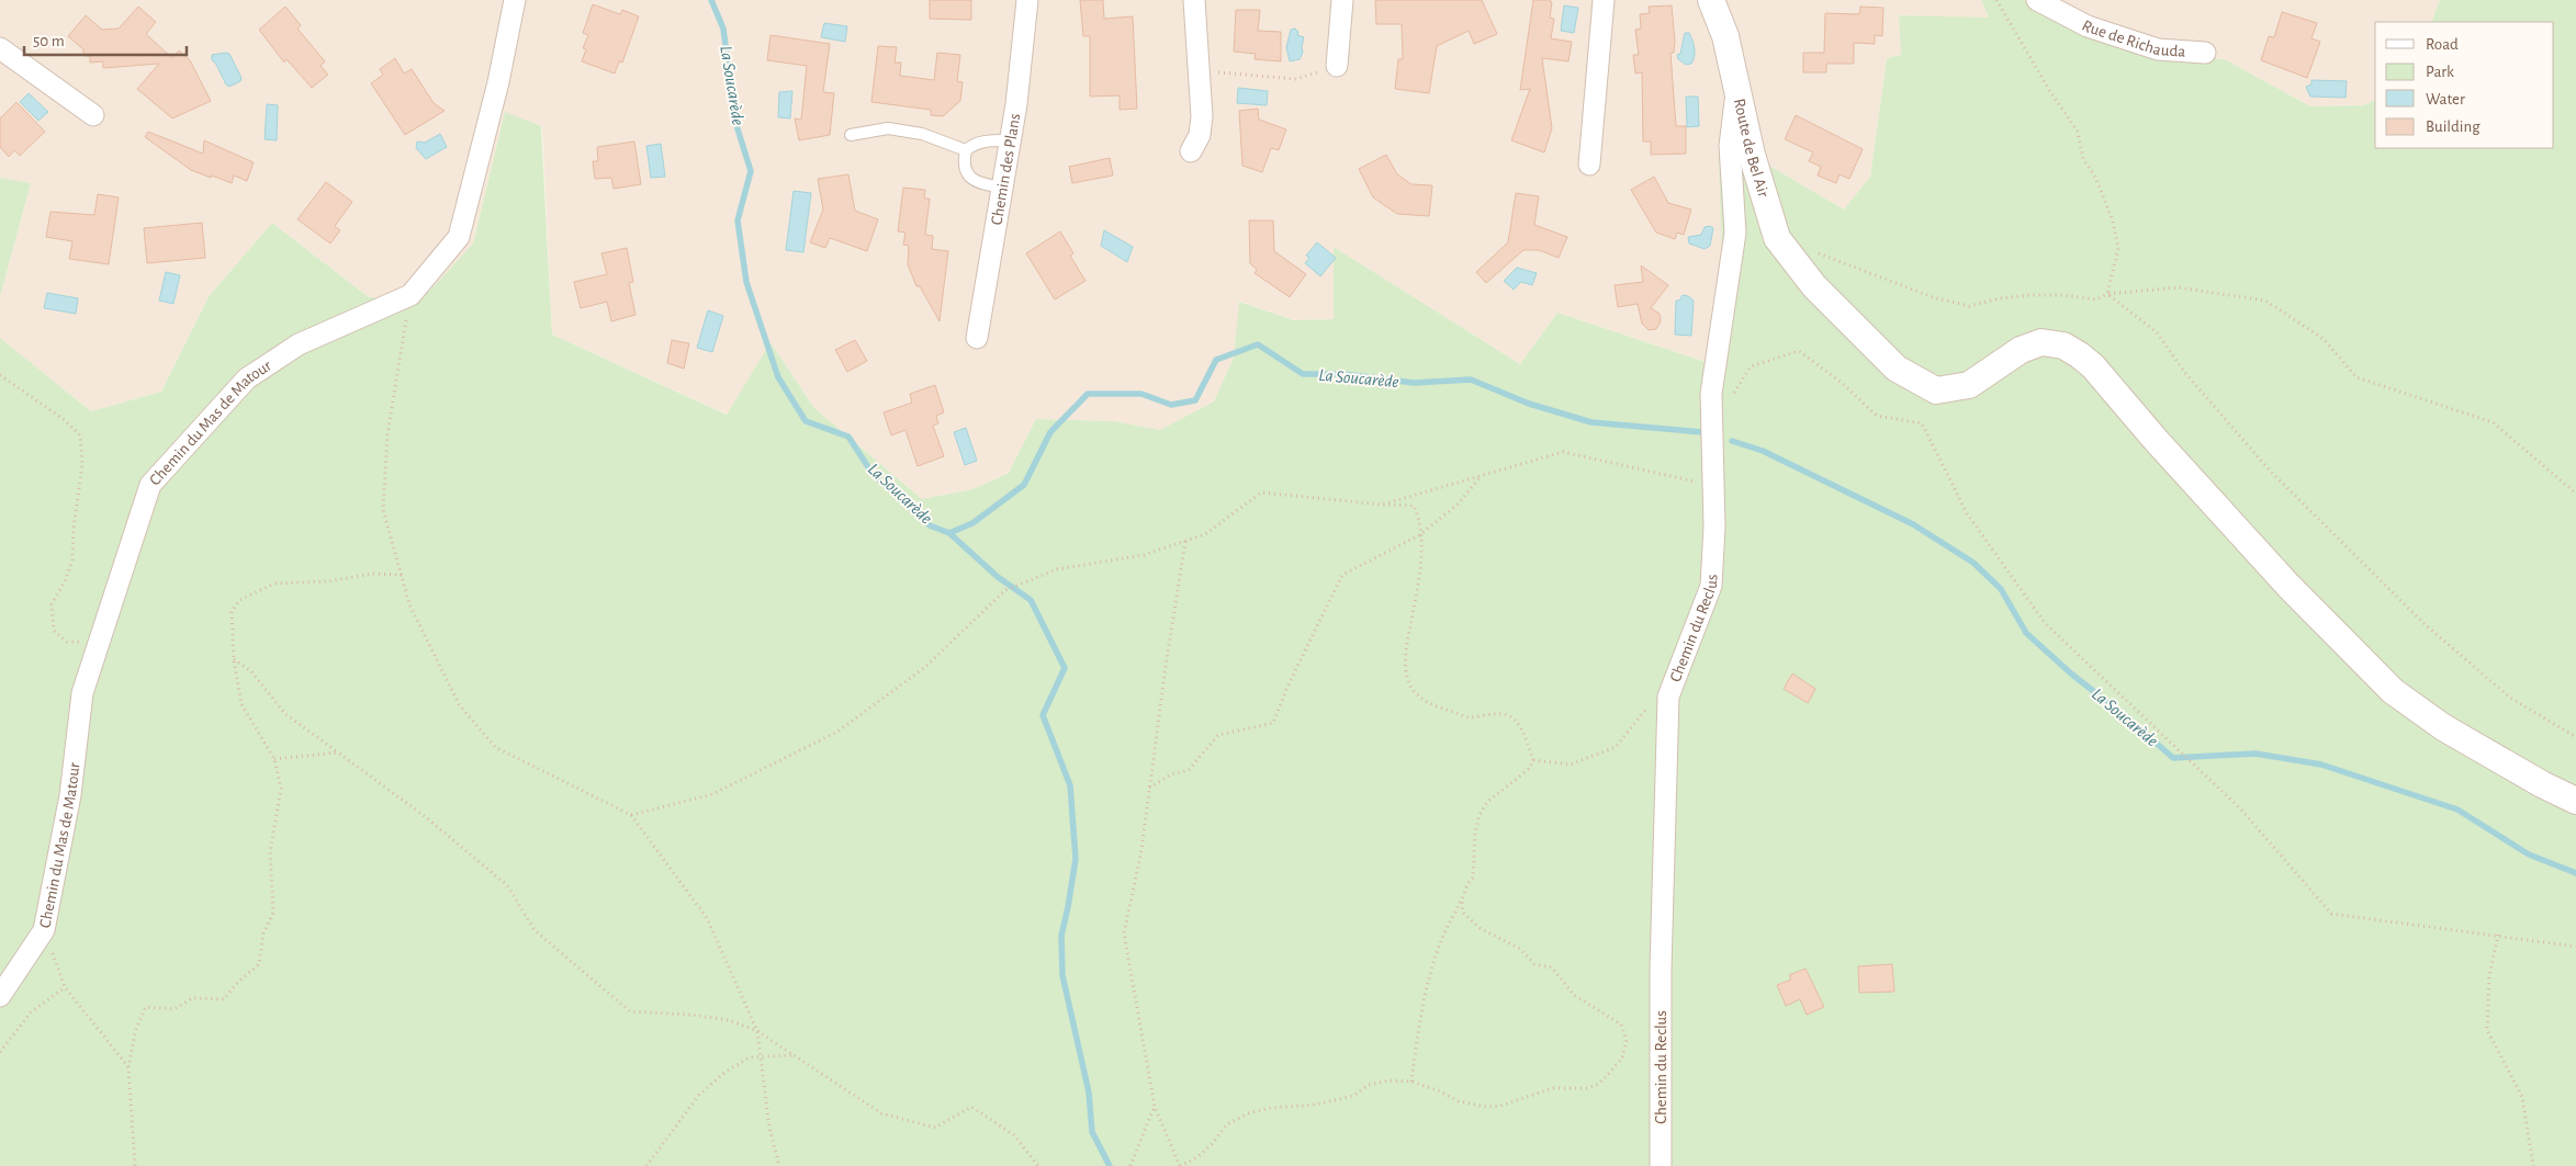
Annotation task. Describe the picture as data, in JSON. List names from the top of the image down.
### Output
{
  "streets": {
    "street": [
      "Rue de Richauda",
      "Route de Bel Air",
      "Chemin des Plans",
      "Chemin du Mas de Matour",
      "Chemin du Reclus"
    ]
  },
  "crossings": [
    ["Route de Bel Air", "Chemin du Reclus"]
  ],
  "water": ["La Soucarède"],
  "legend": [
    "Road",
    "Park",
    "Water",
    "Building"
  ],
  "scale_bar": "50 m"
}
